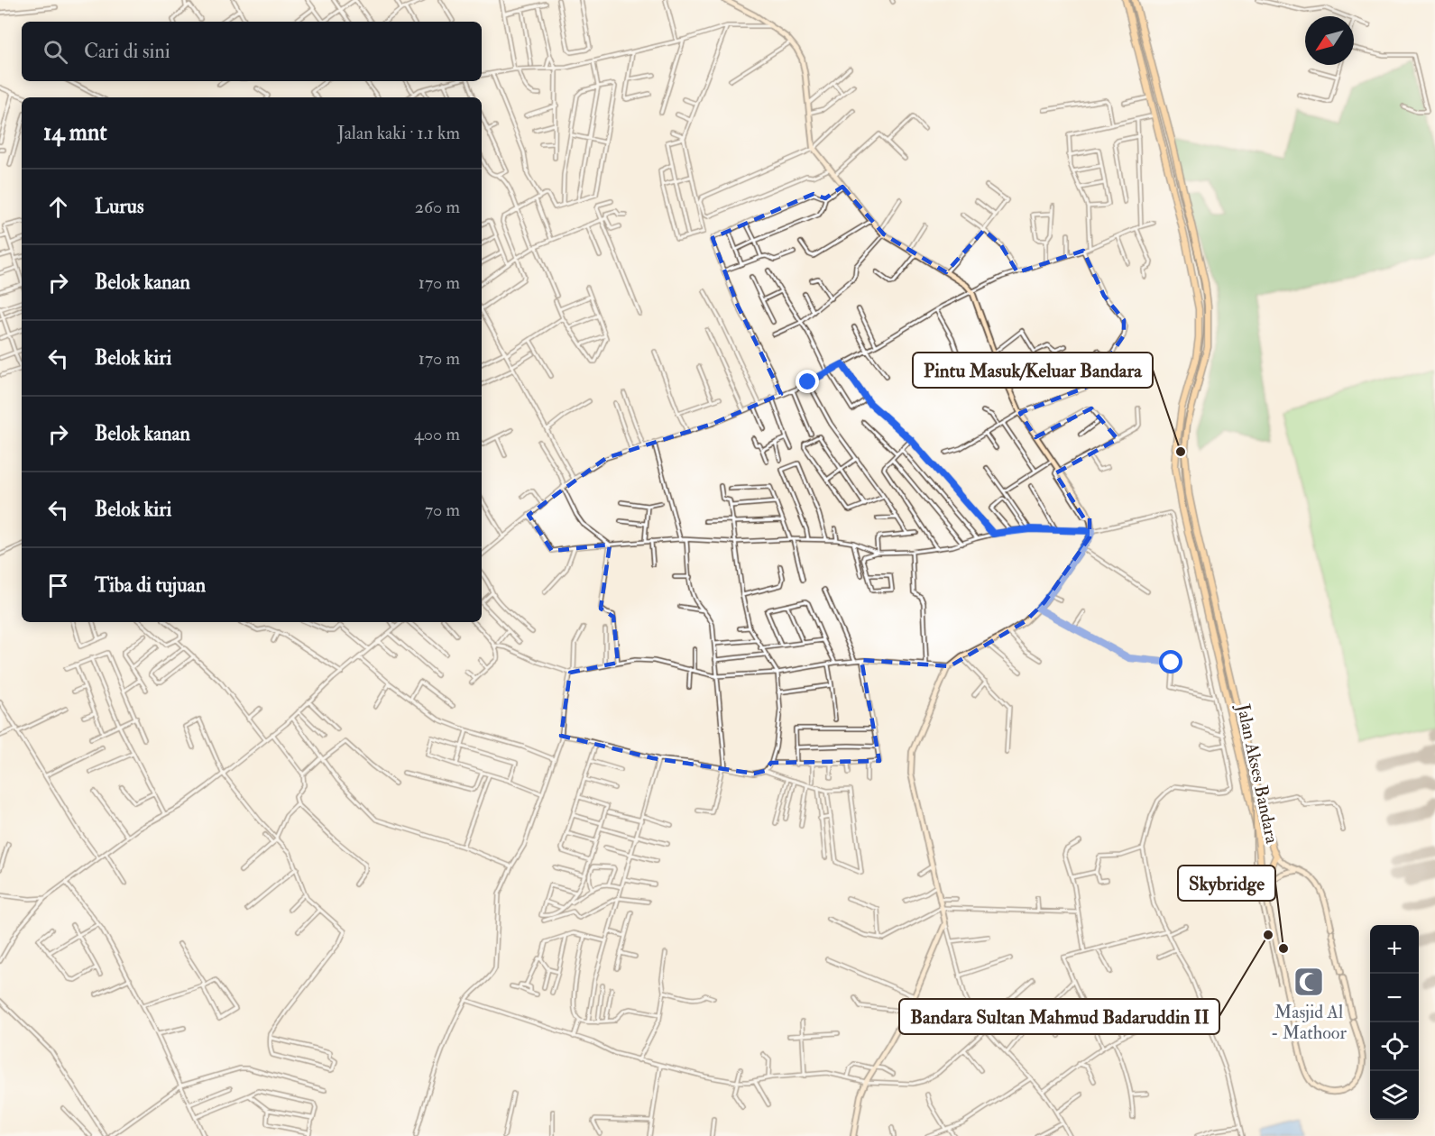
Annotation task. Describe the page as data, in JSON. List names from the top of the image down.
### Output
{
  "streets": {
    "highway": ["Jalan Akses Bandara"]
  },
  "places": {
    "other": ["Pintu Masuk/Keluar Bandara", "Bandara Sultan Mahmud Badaruddin II", "Skybridge"],
    "mosque": ["Masjid Al - Mathoor"]
  },
  "north": "bottom left",
  "page": {
    "search": "Cari di sini",
    "heading": ["14 mnt", "Jalan kaki · 1.1 km"],
    "list": [
      ["Lurus", "260 m"],
      ["Belok kanan", "170 m"],
      ["Belok kiri", "170 m"],
      ["Belok kanan", "400 m"],
      ["Belok kiri", "70 m"],
      "Tiba di tujuan"
    ],
    "map_buttons": ["+", "−"]
  }
}
